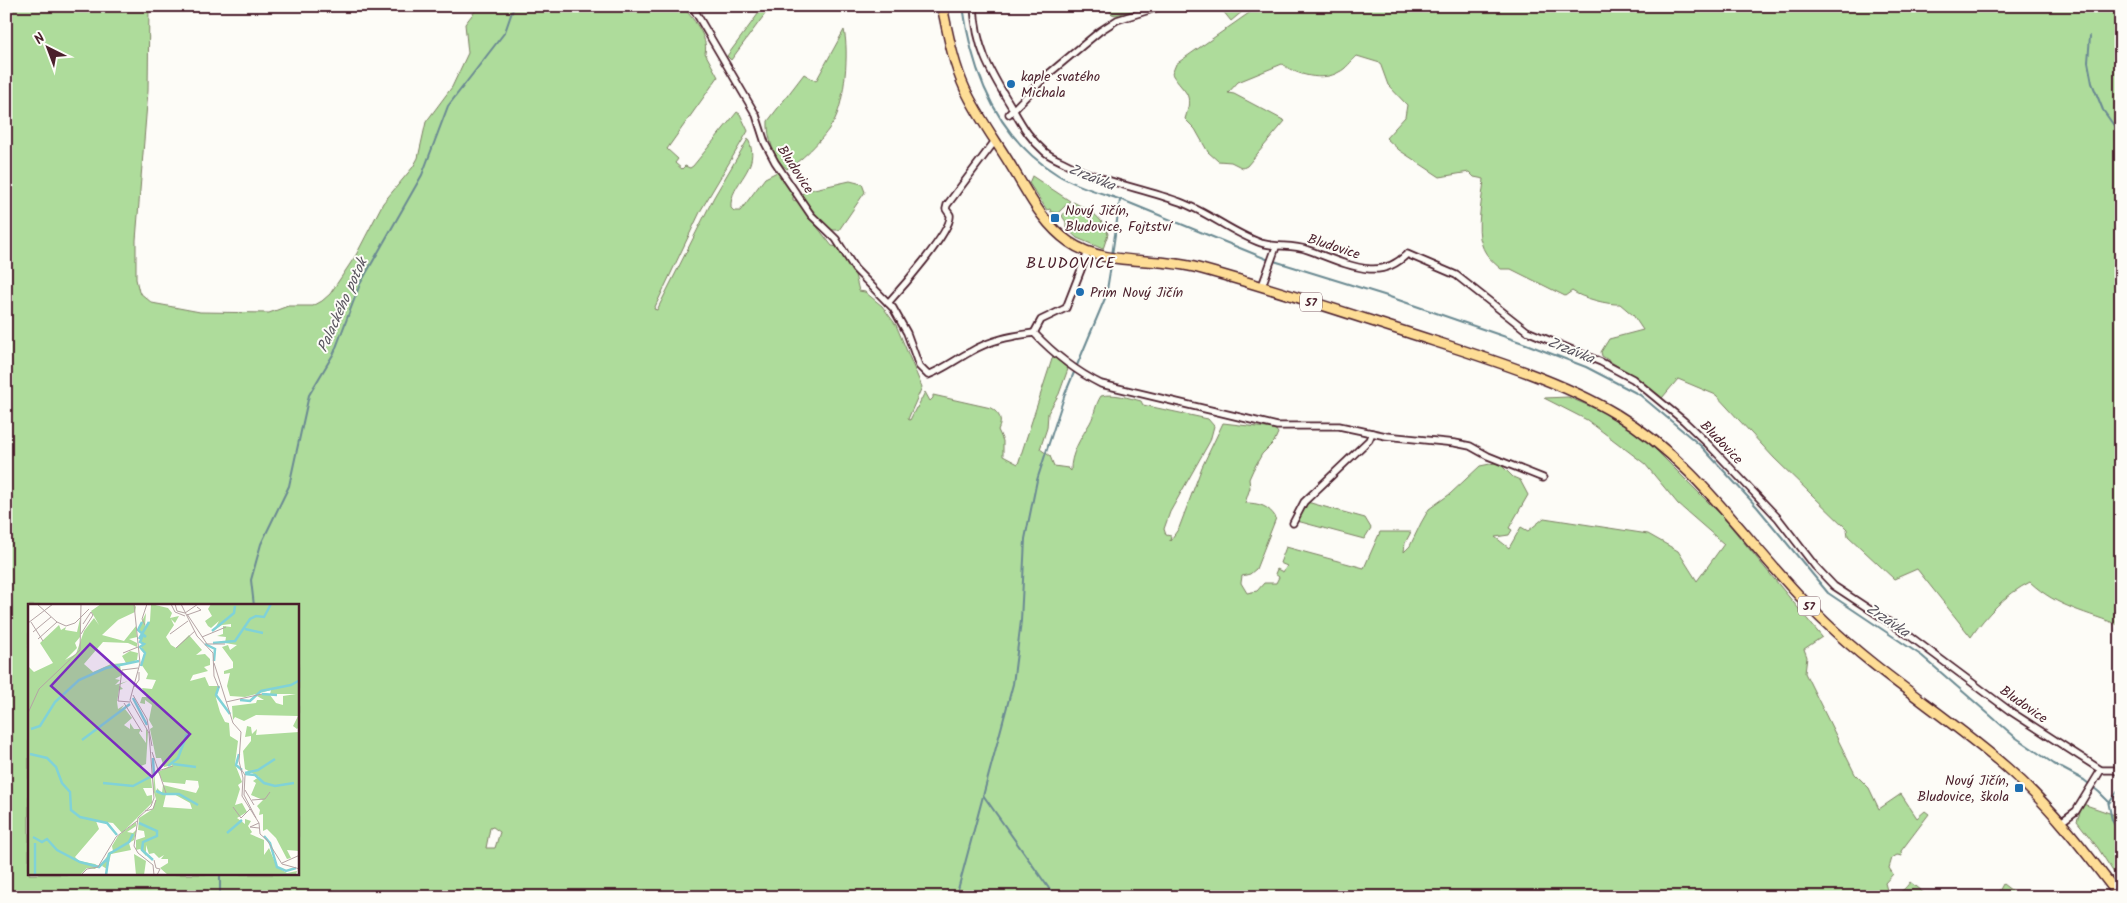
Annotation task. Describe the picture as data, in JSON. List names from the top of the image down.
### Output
{
  "streets": {
    "main road": ["57"],
    "street": ["Bludovice"]
  },
  "districts": ["BLUDOVICE"],
  "water": ["Zrzávka", "Palackého potok"],
  "places": {
    "other": ["kaple svatého Michala", "Prim Nový Jičín"],
    "transit": ["Nový Jičín, Bludovice, Fojtství", "Nový Jičín, Bludovice, škola"]
  },
  "north": "top left"
}
